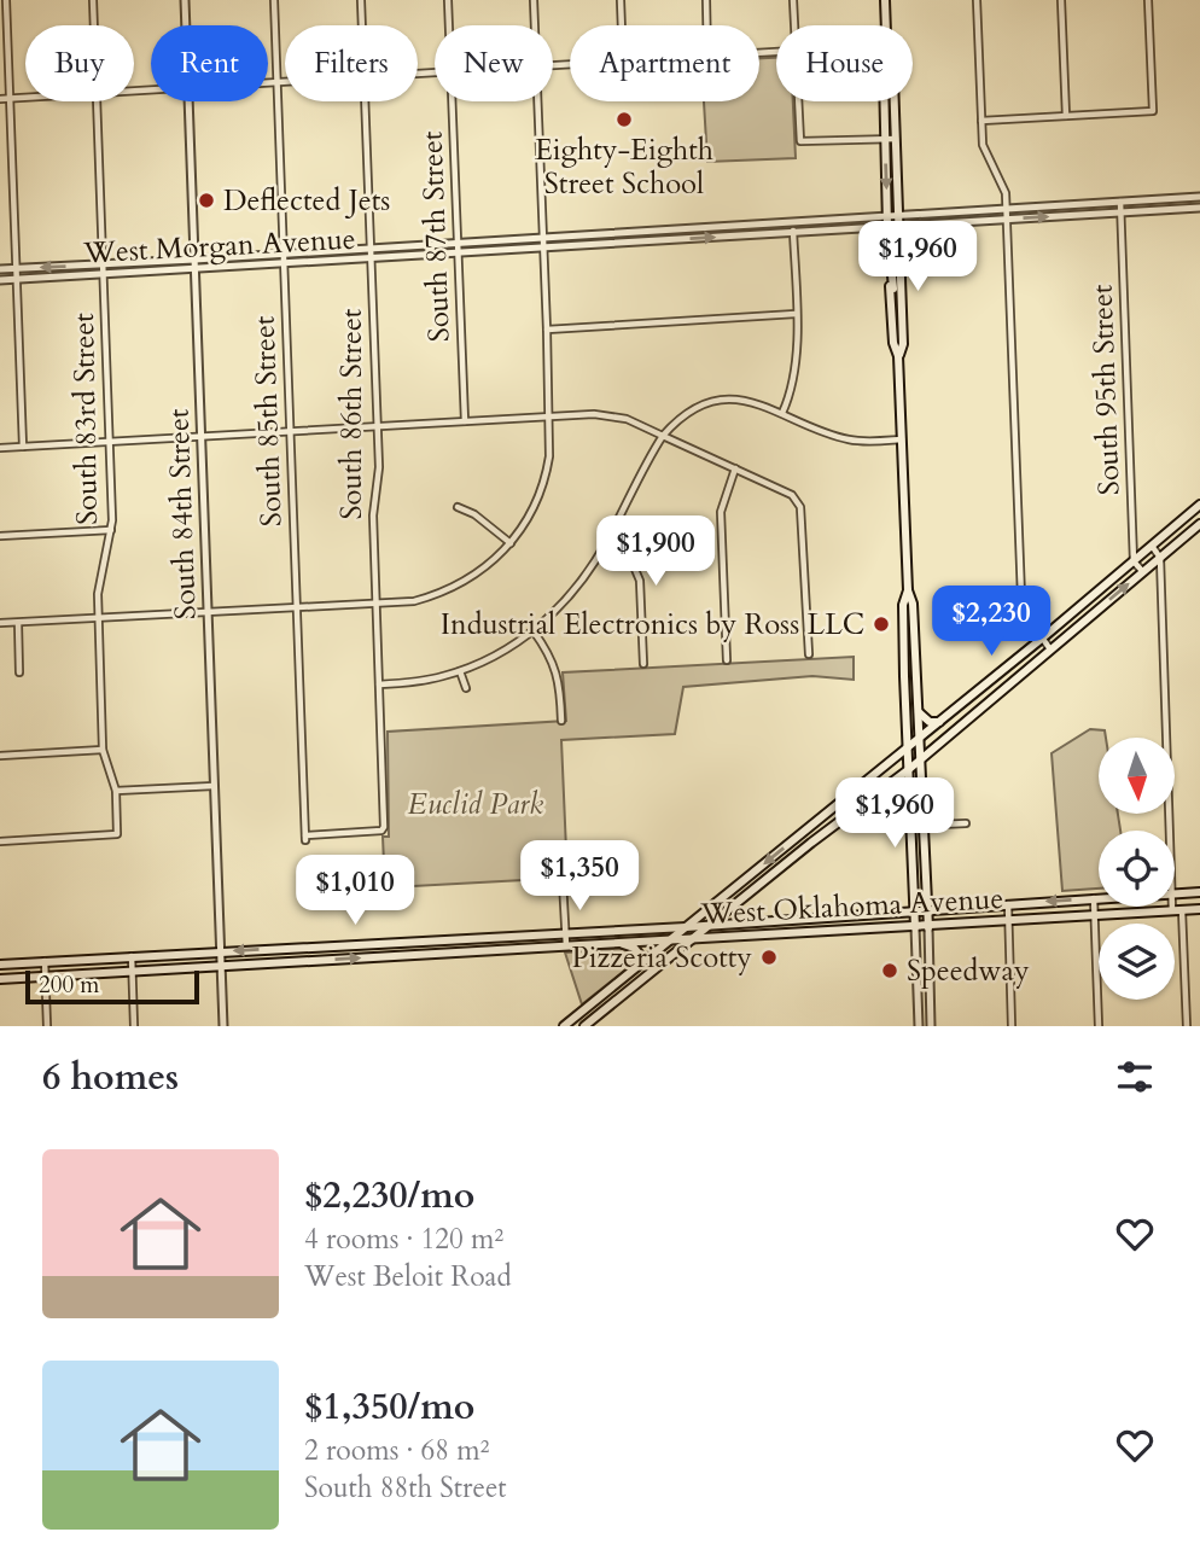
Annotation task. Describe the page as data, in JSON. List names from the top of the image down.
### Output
{
  "streets": {
    "main road": ["West Oklahoma Avenue"],
    "street": [
      "South 87th Street",
      "West Morgan Avenue",
      "South 95th Street",
      "South 86th Street",
      "South 83rd Street",
      "South 85th Street",
      "South 84th Street"
    ]
  },
  "crossings": [
    ["South 87th Street", "West Morgan Avenue"],
    ["West Morgan Avenue", "South 95th Street"],
    ["West Morgan Avenue", "South 86th Street"],
    ["West Morgan Avenue", "South 83rd Street"],
    ["West Morgan Avenue", "South 85th Street"],
    ["West Morgan Avenue", "South 84th Street"],
    ["South 86th Street", "South 85th Street"],
    ["South 84th Street", "West Oklahoma Avenue"]
  ],
  "parks": ["Euclid Park"],
  "places": [
    "Eighty-Eighth Street School",
    "Deflected Jets",
    "Industrial Electronics by Ross LLC",
    "Pizzeria Scotty",
    "Speedway"
  ],
  "scale_bar": "200 m",
  "north": "bottom",
  "page": {
    "chip": [
      "Buy",
      "Rent",
      "Filters",
      "New",
      "Apartment",
      "House"
    ],
    "price": [
      "$1,960",
      "$1,900",
      "$2,230",
      "$1,960",
      "$1,350",
      "$1,010"
    ],
    "scale": "200 m",
    "heading": "6 homes",
    "list": [
      {
        "name": "$2,230/mo",
        "note": "4 rooms · 120 m² · West Beloit Road"
      },
      {
        "name": "$1,350/mo",
        "note": "2 rooms · 68 m² · South 88th Street"
      }
    ]
  }
}
